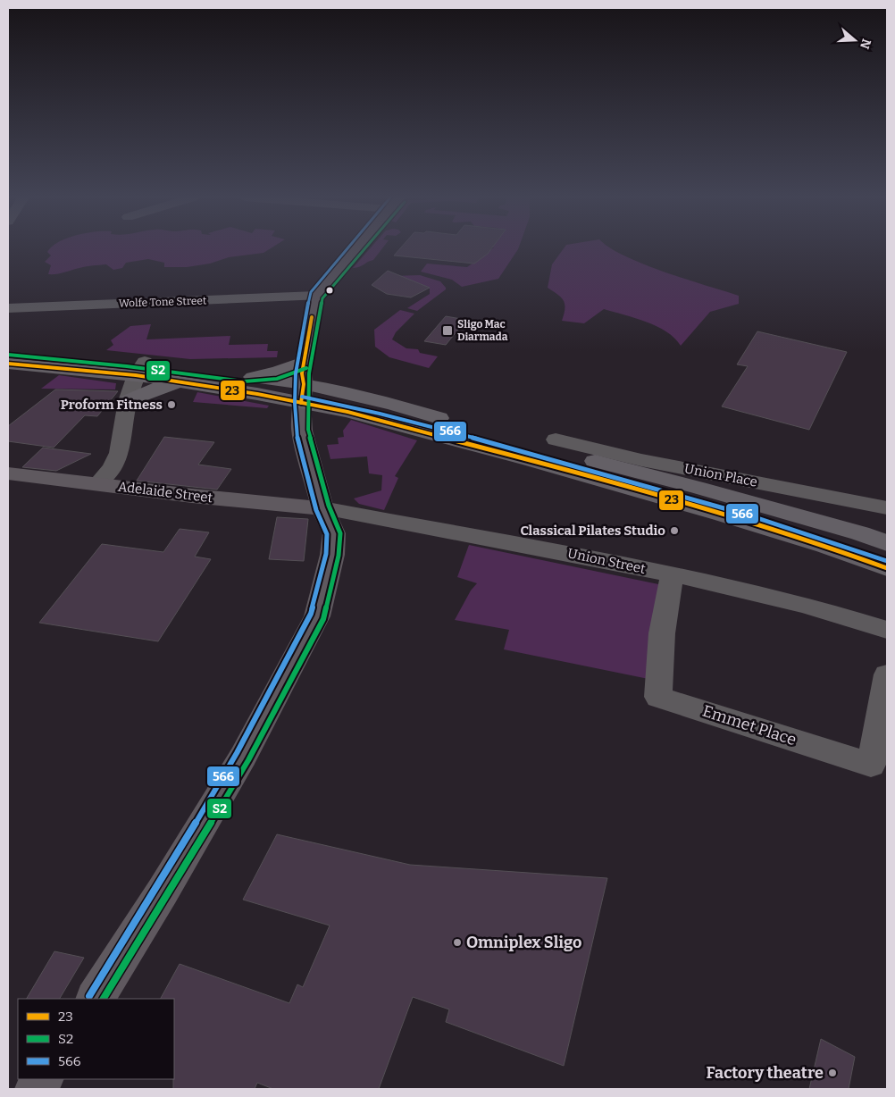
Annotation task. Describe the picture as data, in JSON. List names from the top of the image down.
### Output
{
  "streets": {
    "main road": ["Adelaide Street"],
    "street": [
      "Wolfe Tone Street",
      "Union Place",
      "Union Street",
      "Emmet Place"
    ]
  },
  "crossings": [
    ["Adelaide Street", "Union Street"],
    ["Union Street", "Emmet Place"]
  ],
  "places": {
    "transit": ["Sligo Mac Diarmada"],
    "other": [
      "Proform Fitness",
      "Classical Pilates Studio",
      "Omniplex Sligo",
      "Factory theatre"
    ]
  },
  "lines": ["transit line S2", "transit line 566", "transit line 23"],
  "legend": ["23", "S2", "566"],
  "north": "right"
}
